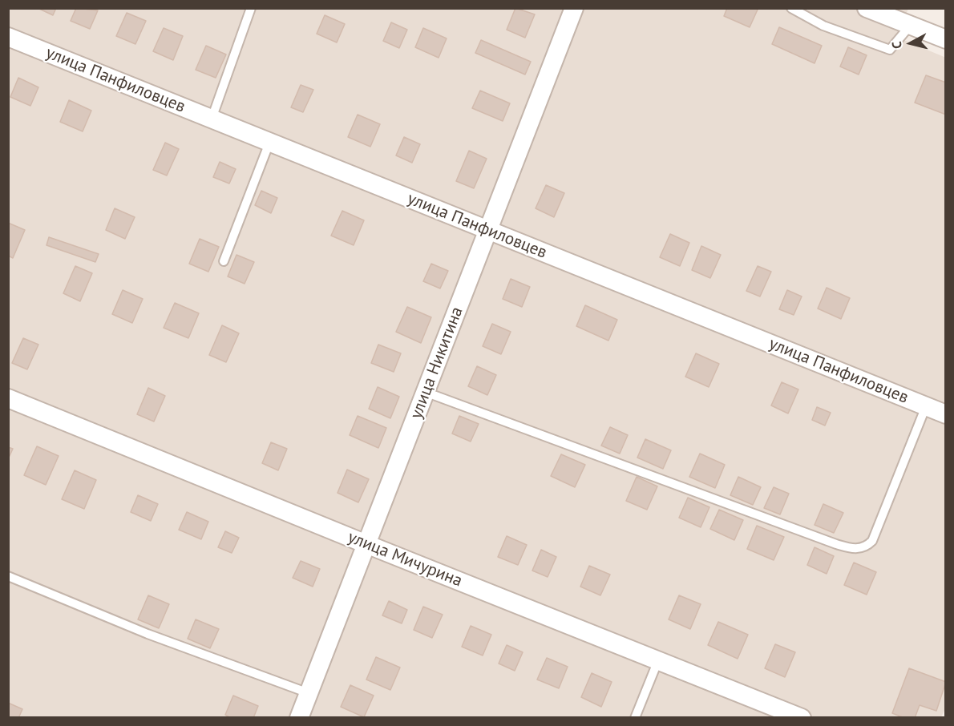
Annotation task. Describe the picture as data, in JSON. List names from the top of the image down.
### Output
{
  "streets": {
    "street": ["улица Панфиловцев", "улица Никитина", "улица Мичурина"]
  },
  "crossings": [
    ["улица Панфиловцев", "улица Никитина"],
    ["улица Никитина", "улица Мичурина"]
  ],
  "north": "left"
}
